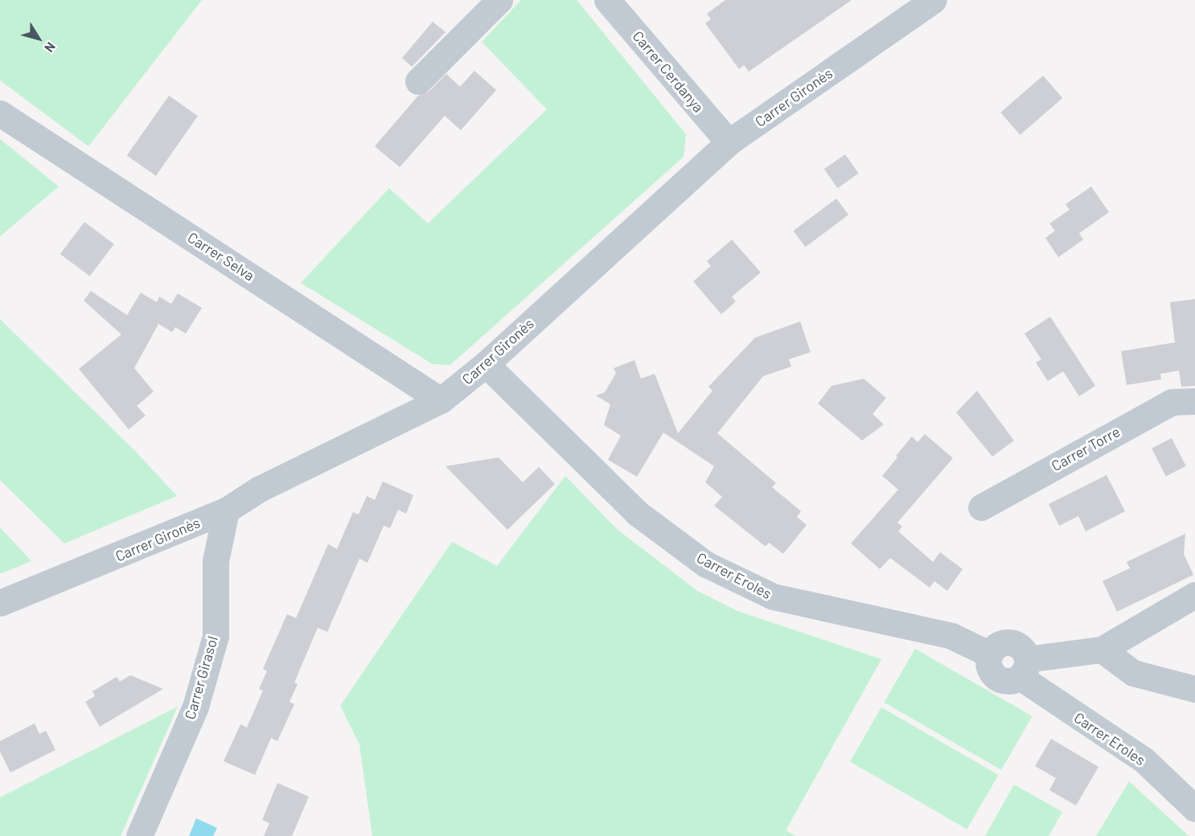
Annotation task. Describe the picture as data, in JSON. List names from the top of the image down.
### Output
{
  "streets": {
    "street": [
      "Carrer Cerdanya",
      "Carrer Gironès",
      "Carrer Selva",
      "Carrer Torre",
      "Carrer Eroles",
      "Carrer Girasol"
    ]
  },
  "crossings": [
    ["Carrer Cerdanya", "Carrer Gironès"],
    ["Carrer Gironès", "Carrer Selva"],
    ["Carrer Gironès", "Carrer Eroles"],
    ["Carrer Gironès", "Carrer Girasol"]
  ],
  "north": "bottom right"
}
